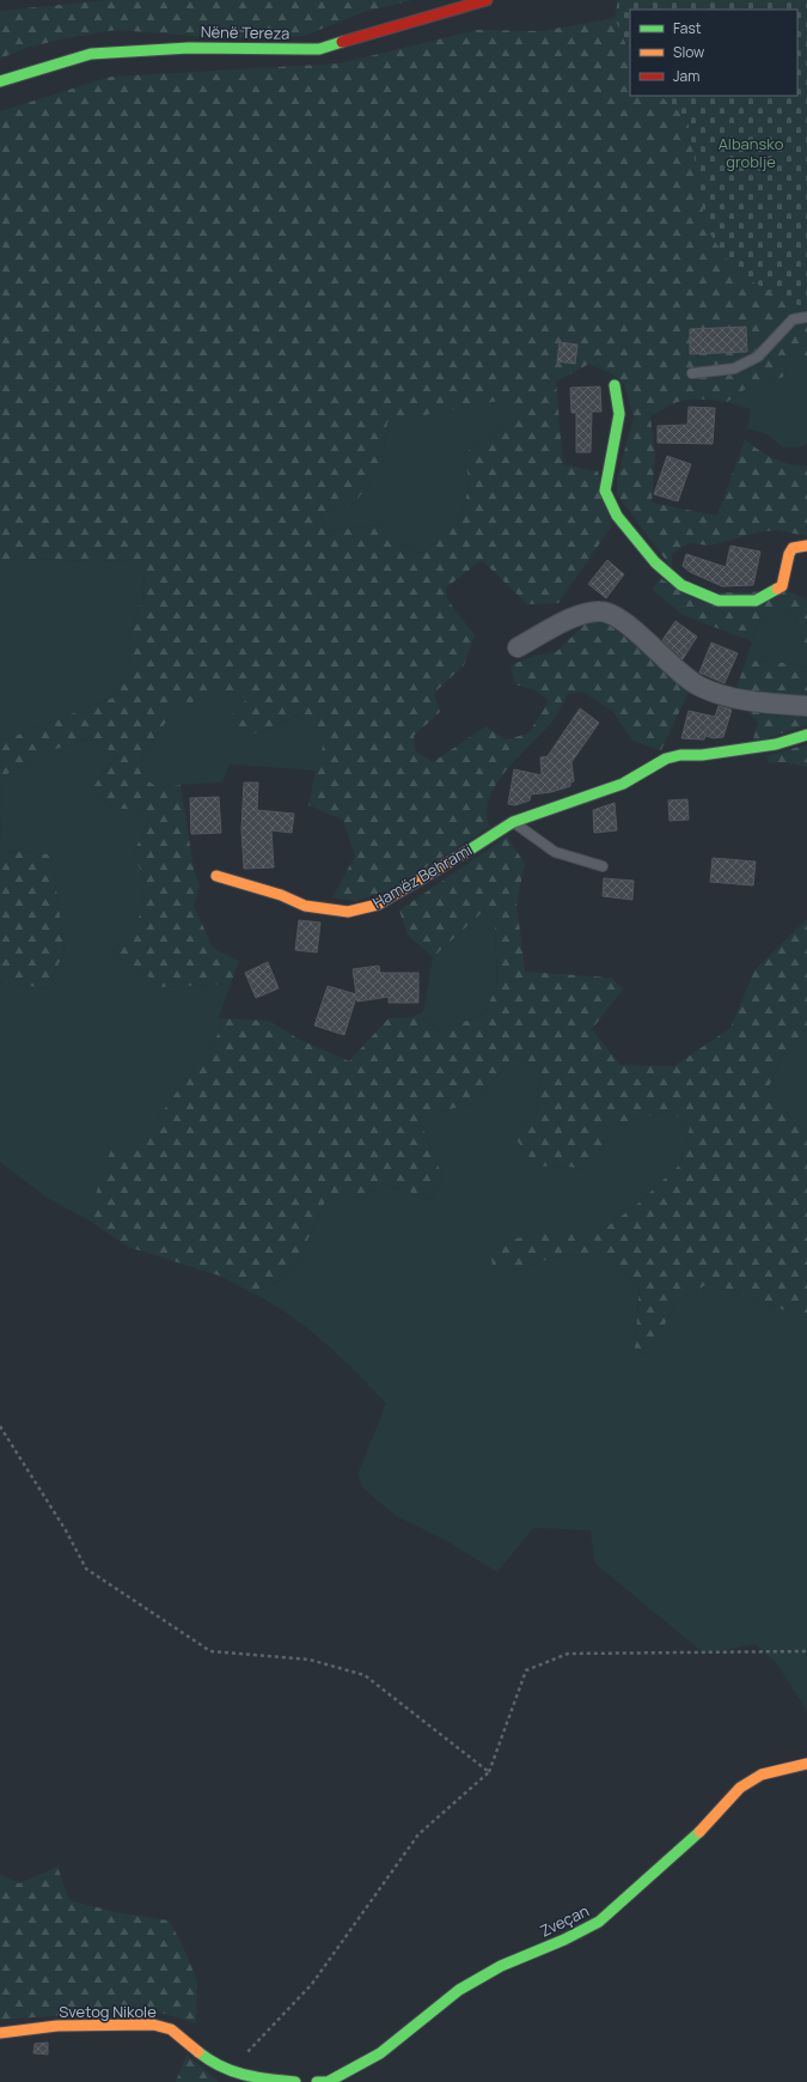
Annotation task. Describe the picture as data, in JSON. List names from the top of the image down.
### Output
{
  "streets": {
    "street": [
      "Nënë Tereza",
      "Hamëz Behrami",
      "Zveçan",
      "Svetog Nikole"
    ]
  },
  "parks": ["Albansko groblje"],
  "legend": ["Fast", "Slow", "Jam"]
}
